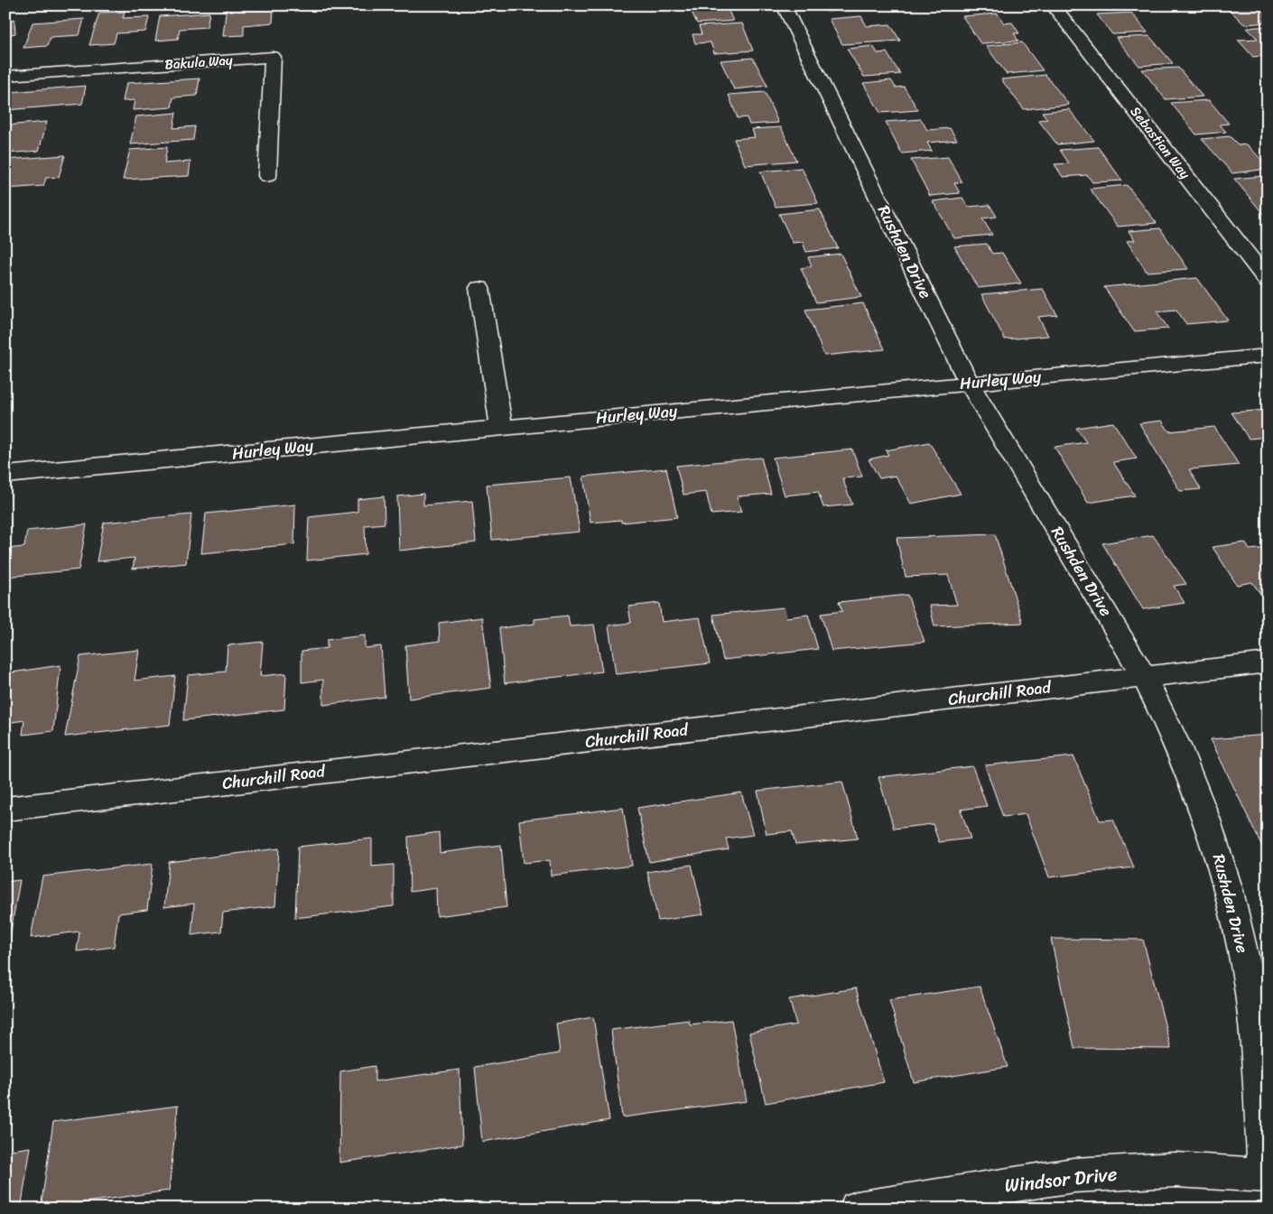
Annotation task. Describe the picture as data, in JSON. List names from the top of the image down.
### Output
{
  "streets": {
    "street": [
      "Bakula Way",
      "Sebastian Way",
      "Rushden Drive",
      "Hurley Way",
      "Churchill Road",
      "Windsor Drive"
    ]
  },
  "crossings": [
    ["Rushden Drive", "Hurley Way"],
    ["Rushden Drive", "Churchill Road"],
    ["Rushden Drive", "Windsor Drive"]
  ]
}
